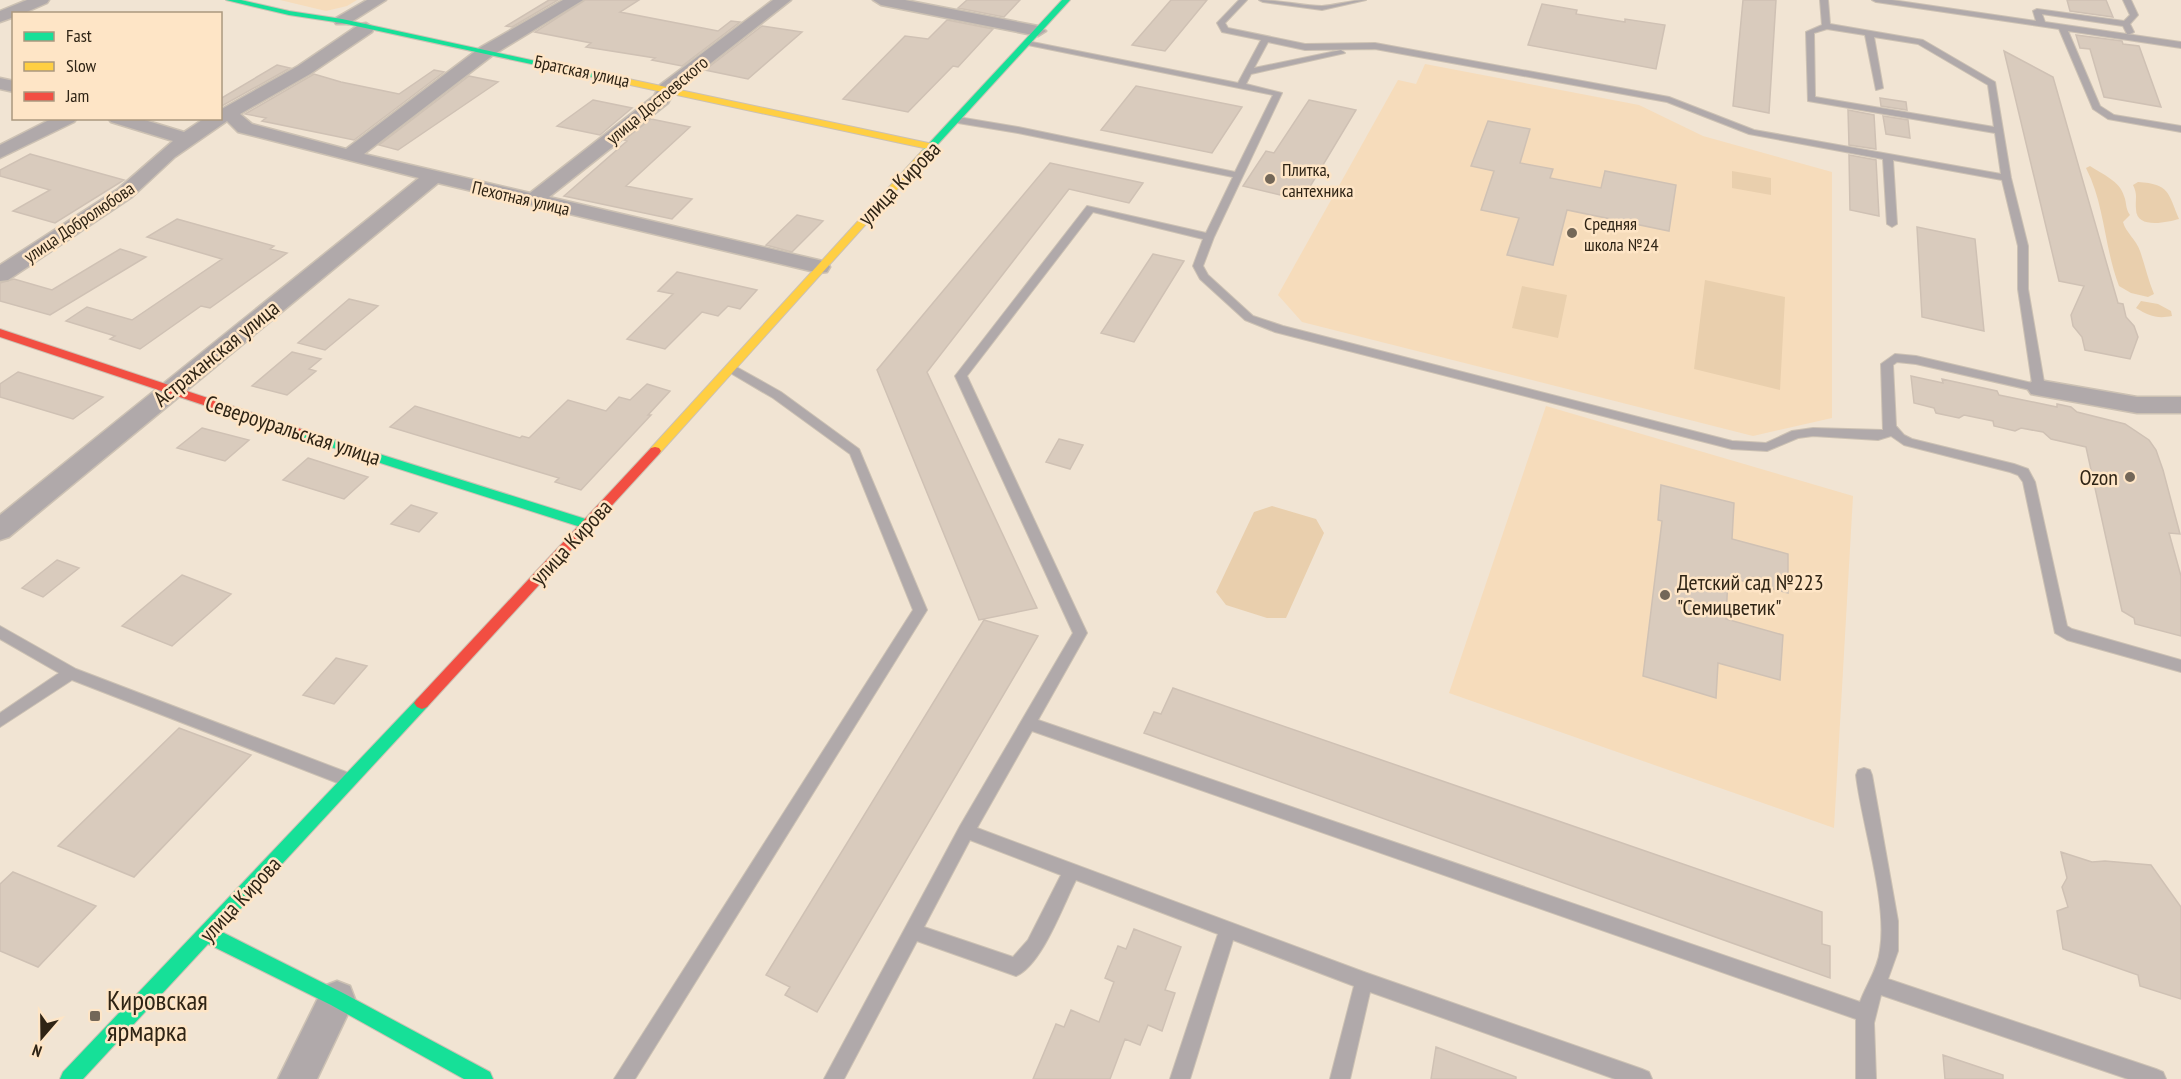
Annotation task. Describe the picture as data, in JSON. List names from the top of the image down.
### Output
{
  "streets": {
    "street": [
      "Братская улица",
      "улица Достоевского",
      "улица Кирова",
      "Пехотная улица",
      "улица Добролюбова",
      "Астраханская улица",
      "Североуральская улица"
    ]
  },
  "crossings": [
    ["Братская улица", "улица Достоевского"],
    ["Братская улица", "улица Кирова"],
    ["Братская улица", "улица Добролюбова"],
    ["улица Достоевского", "Пехотная улица"],
    ["улица Кирова", "Пехотная улица"],
    ["улица Кирова", "Североуральская улица"],
    ["Пехотная улица", "улица Добролюбова"],
    ["Пехотная улица", "Астраханская улица"],
    ["Астраханская улица", "Североуральская улица"]
  ],
  "places": {
    "other": [
      "Плитка, сантехника",
      "Средняя школа №24",
      "Ozon",
      "Детский сад №223 \"Семицветик\""
    ],
    "transit": ["Кировская ярмарка"]
  },
  "legend": ["Fast", "Slow", "Jam"],
  "north": "bottom"
}
